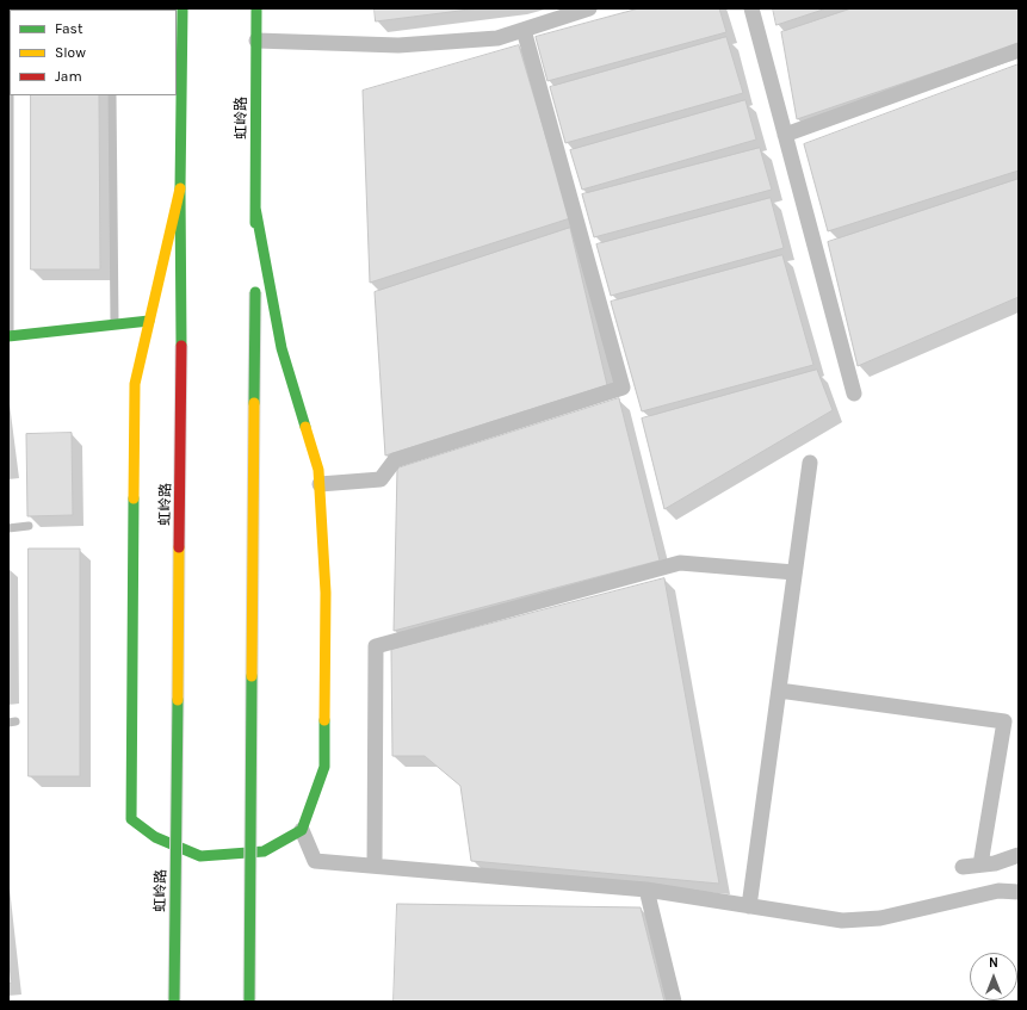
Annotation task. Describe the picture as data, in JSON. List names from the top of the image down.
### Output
{
  "streets": {
    "main road": ["虹岭路"]
  },
  "legend": ["Fast", "Slow", "Jam"],
  "north": "top"
}
